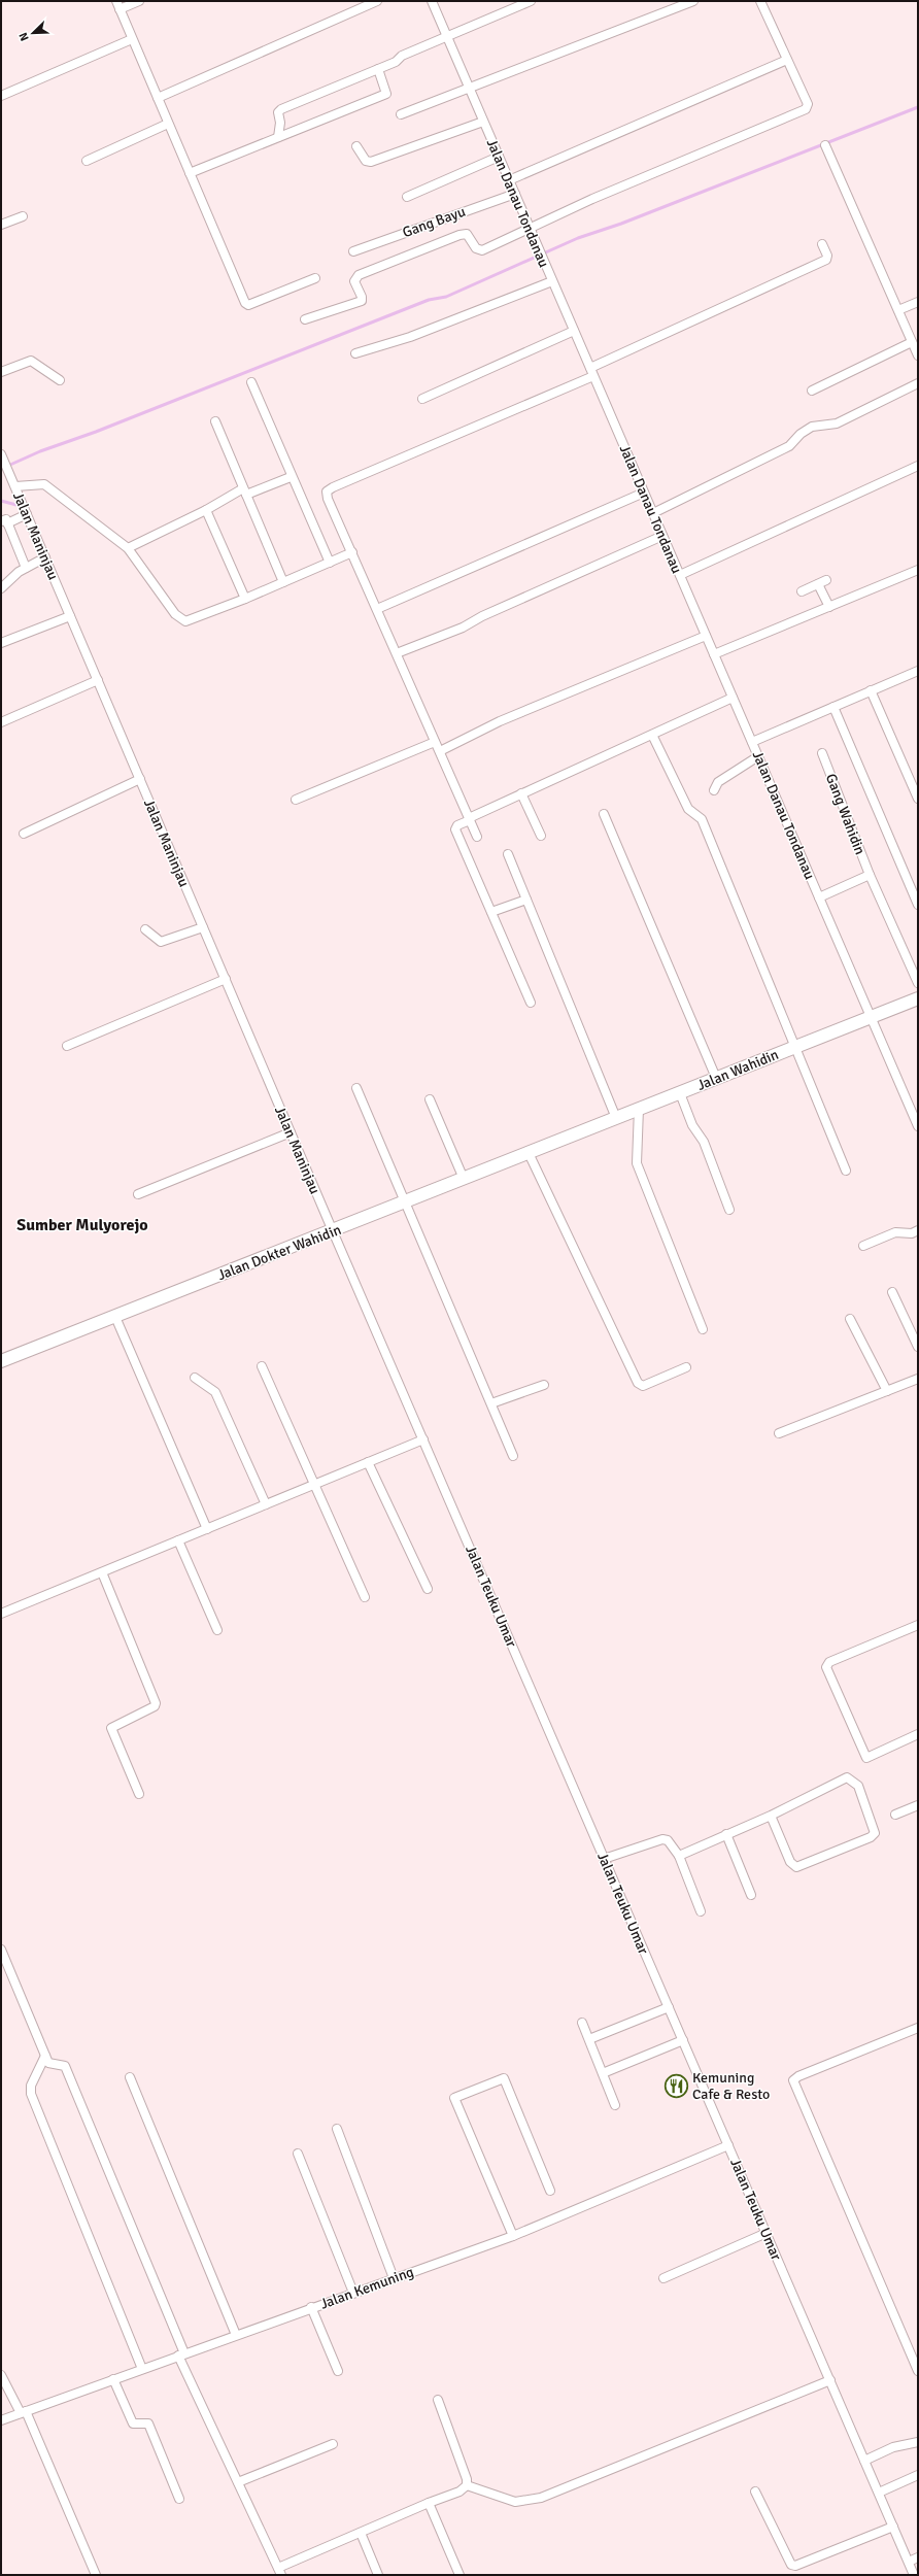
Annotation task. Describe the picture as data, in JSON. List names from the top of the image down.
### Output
{
  "streets": {
    "street": [
      "Jalan Danau Tondanau",
      "Gang Bayu",
      "Jalan Maninjau",
      "Gang Wahidin",
      "Jalan Wahidin",
      "Jalan Dokter Wahidin",
      "Jalan Teuku Umar",
      "Jalan Kemuning"
    ]
  },
  "crossings": [
    ["Jalan Danau Tondanau", "Gang Bayu"],
    ["Jalan Danau Tondanau", "Jalan Wahidin"],
    ["Jalan Maninjau", "Jalan Dokter Wahidin"],
    ["Jalan Maninjau", "Jalan Teuku Umar"],
    ["Jalan Wahidin", "Jalan Dokter Wahidin"],
    ["Jalan Dokter Wahidin", "Jalan Teuku Umar"],
    ["Jalan Teuku Umar", "Jalan Kemuning"]
  ],
  "districts": ["Sumber Mulyorejo"],
  "places": {
    "restaurant": ["Kemuning Cafe & Resto"]
  },
  "north": "bottom left"
}
